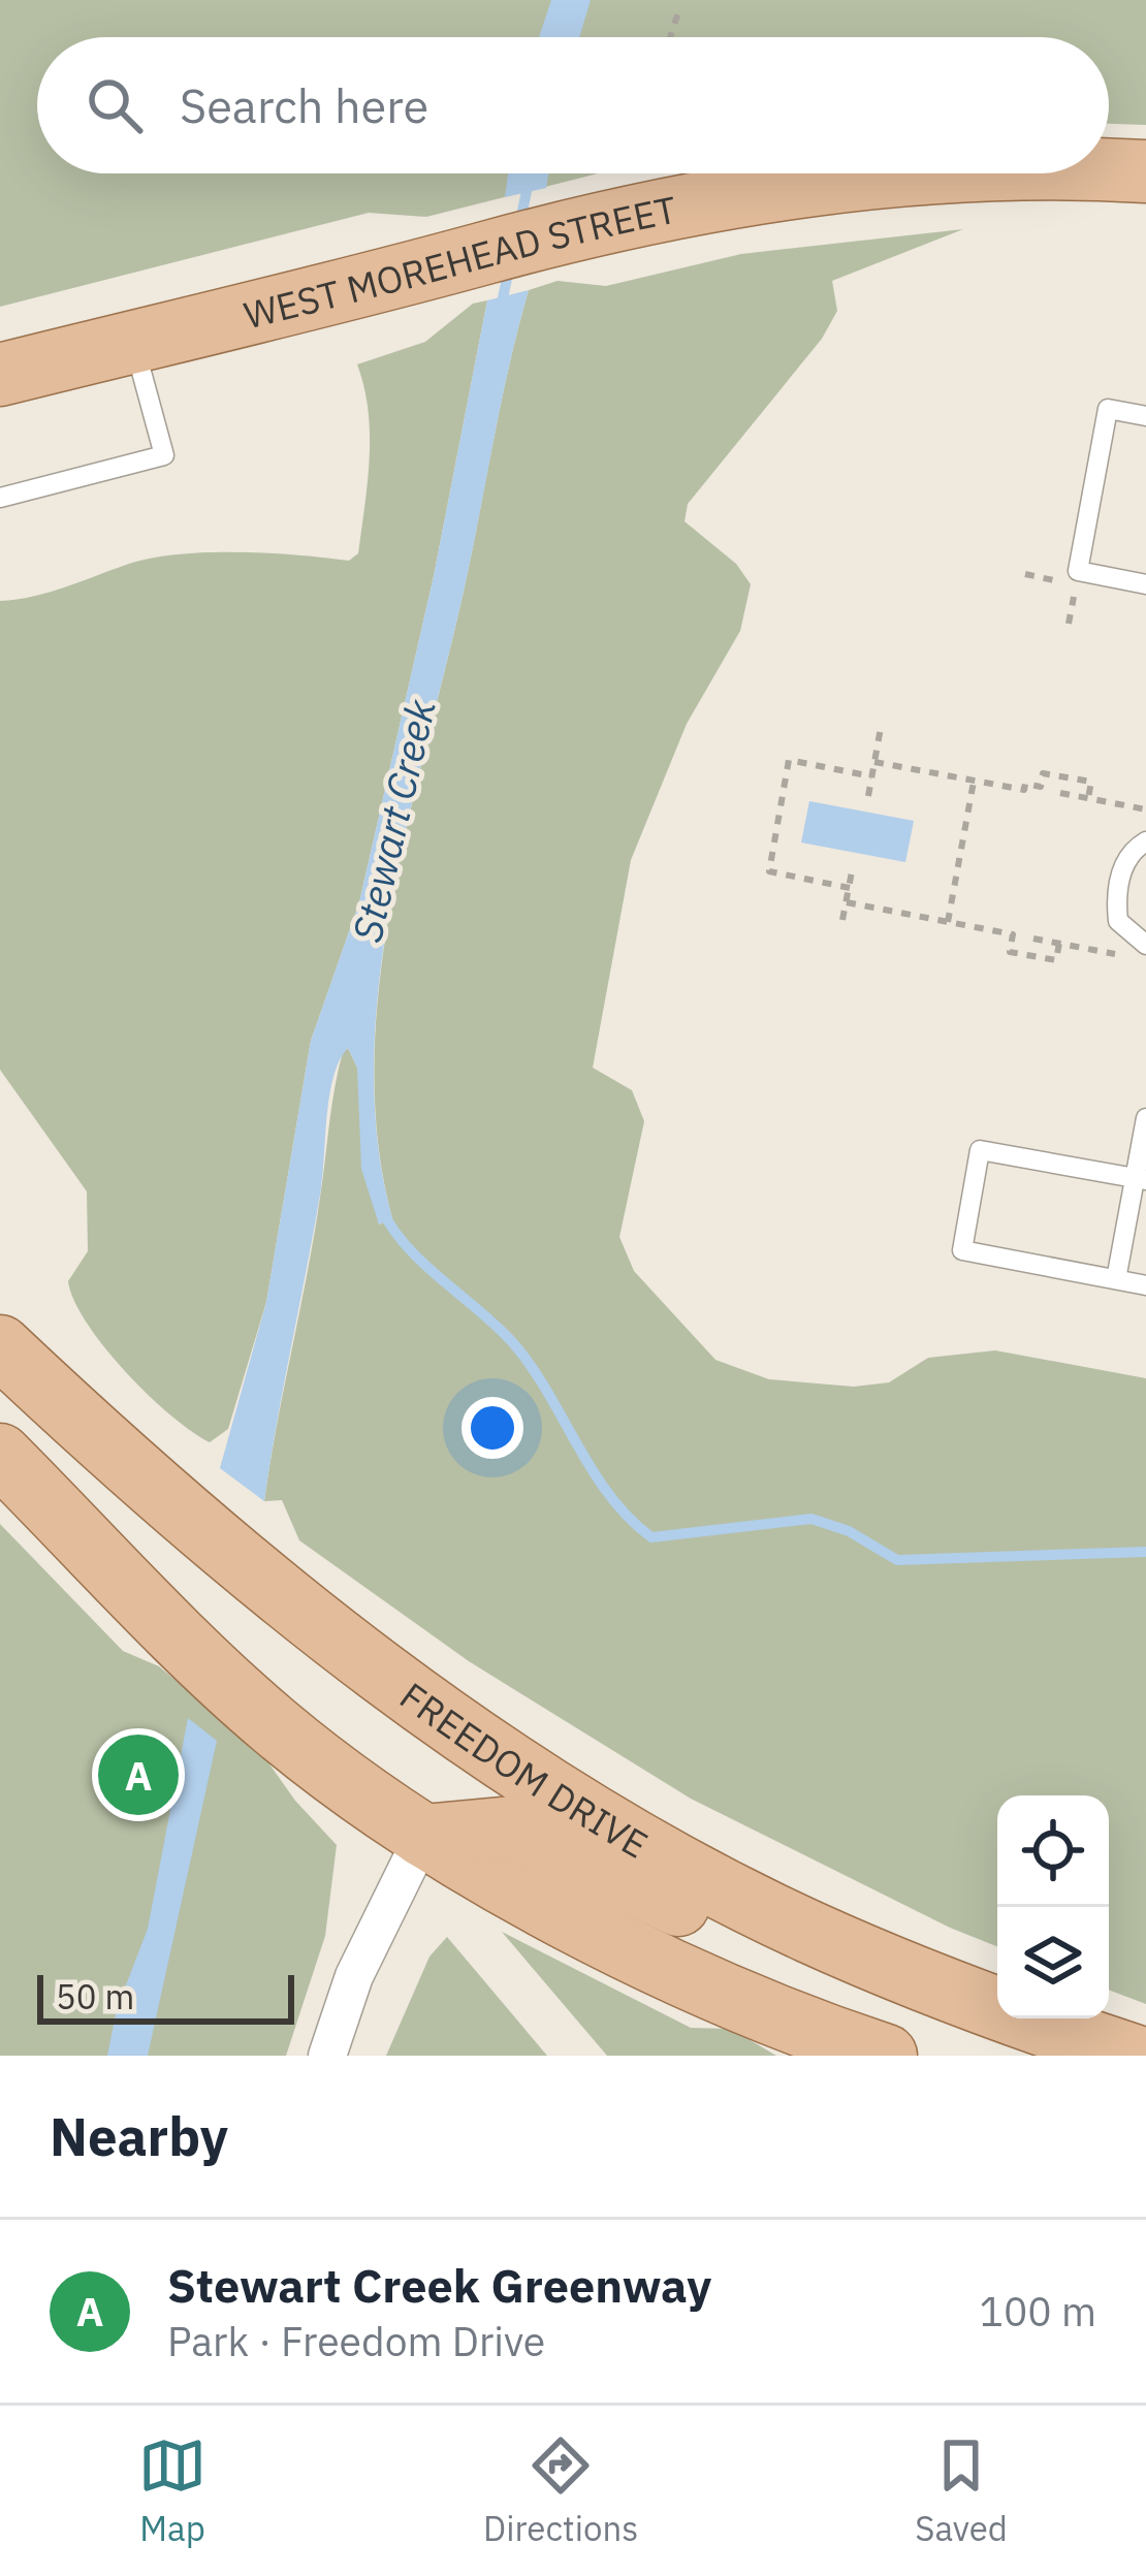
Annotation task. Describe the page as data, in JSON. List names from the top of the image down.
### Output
{
  "streets": {
    "main road": ["WEST MOREHEAD STREET", "FREEDOM DRIVE"]
  },
  "water": ["Stewart Creek"],
  "scale_bar": "50 m",
  "page": {
    "search": "Search here",
    "pins": "A",
    "scale": "50 m",
    "heading": "Nearby",
    "list": [
      {
        "mark": "A",
        "name": "Stewart Creek Greenway",
        "note": "Park · Freedom Drive",
        "value": "100 m"
      }
    ],
    "nav": ["Map", "Directions", "Saved"]
  }
}
